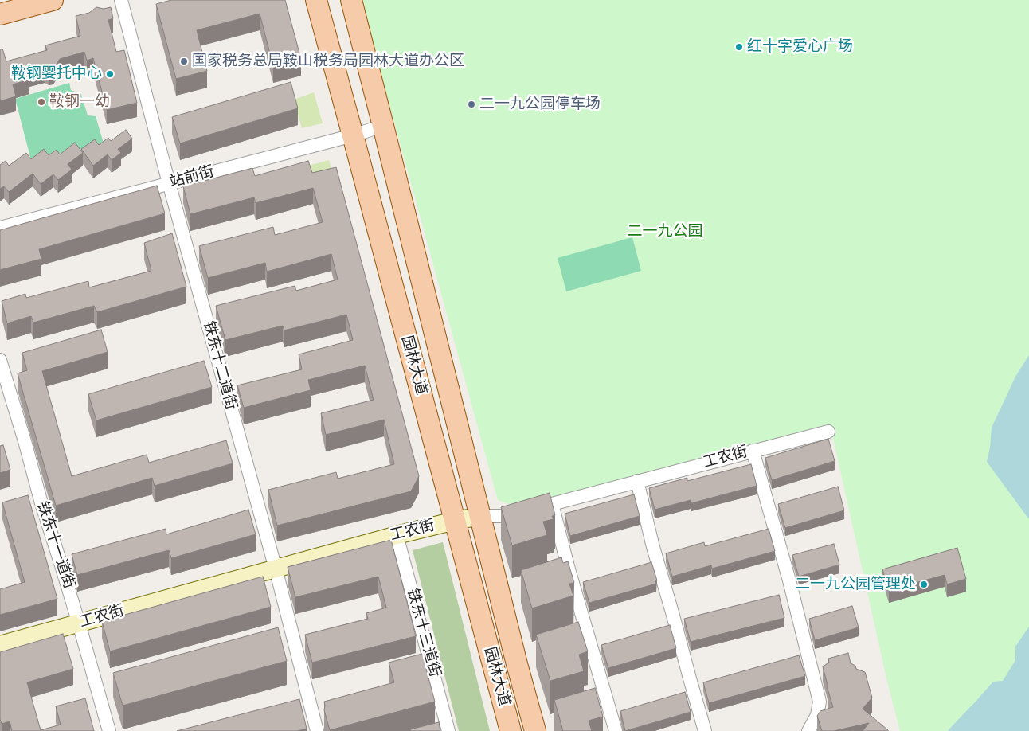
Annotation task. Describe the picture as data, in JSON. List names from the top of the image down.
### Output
{
  "streets": {
    "main road": ["园林大道"],
    "street": [
      "站前街",
      "铁东十二道街",
      "工农街",
      "铁东十一道街",
      "铁东十三道街"
    ]
  },
  "crossings": [
    ["站前街", "铁东十二道街"],
    ["站前街", "园林大道"],
    ["铁东十二道街", "工农街"],
    ["园林大道", "工农街"],
    ["工农街", "铁东十一道街"],
    ["工农街", "铁东十三道街"]
  ],
  "parks": ["二一九公园"],
  "places": [
    "红十字爱心广场",
    "国家税务总局鞍山税务局园林大道办公区",
    "鞍钢婴托中心",
    "鞍钢一幼",
    "二一九公园停车场",
    "二一九公园管理处"
  ]
}
